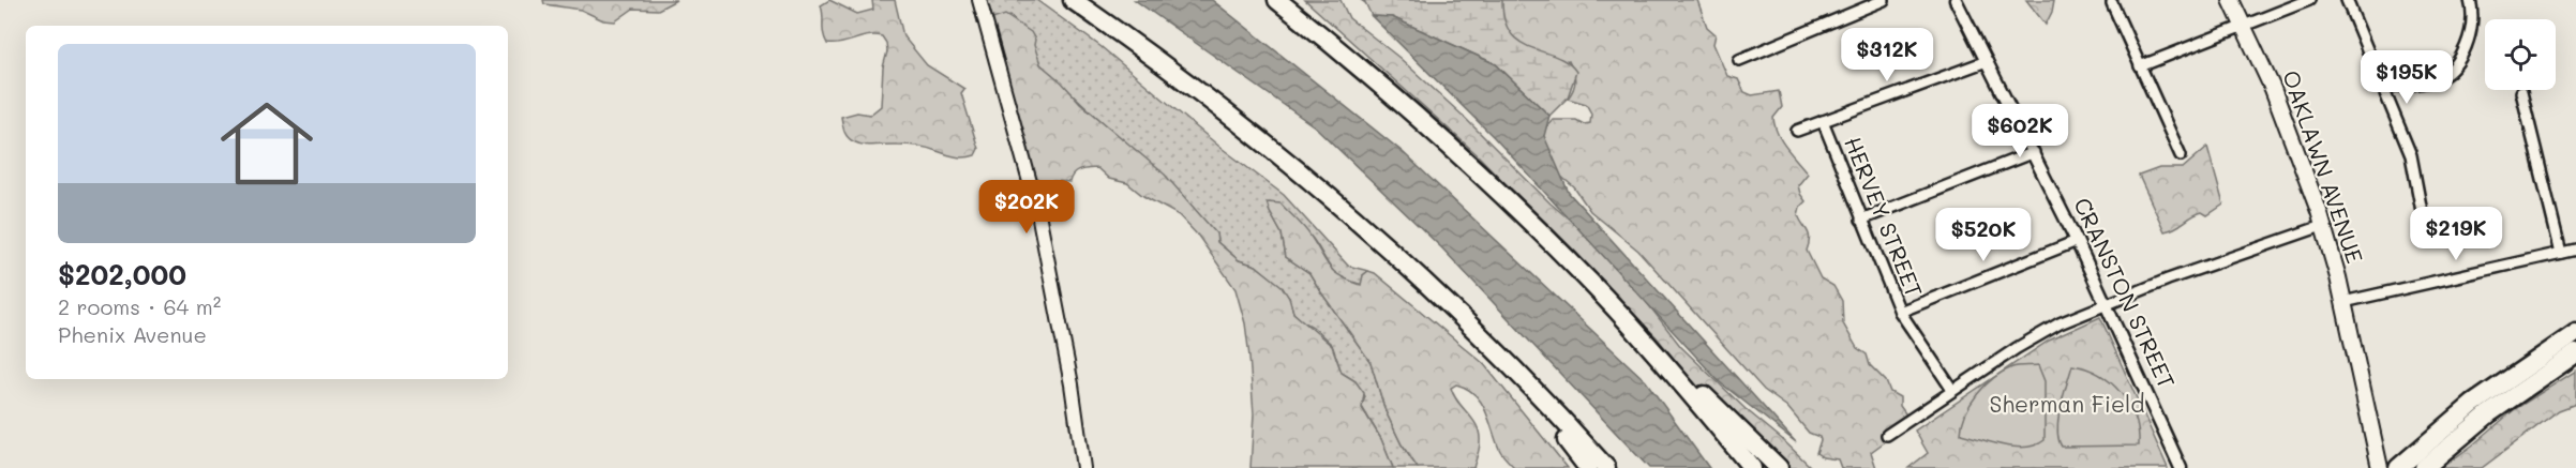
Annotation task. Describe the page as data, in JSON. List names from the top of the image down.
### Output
{
  "streets": {
    "main road": ["OAKLAWN AVENUE"],
    "street": ["HERVEY STREET", "CRANSTON STREET"]
  },
  "parks": ["Sherman Field"],
  "page": {
    "list": [
      {
        "name": "$202,000",
        "note": "2 rooms · 64 m² · Phenix Avenue"
      }
    ],
    "price": [
      "$312K",
      "$195K",
      "$602K",
      "$202K",
      "$219K",
      "$520K"
    ]
  }
}
